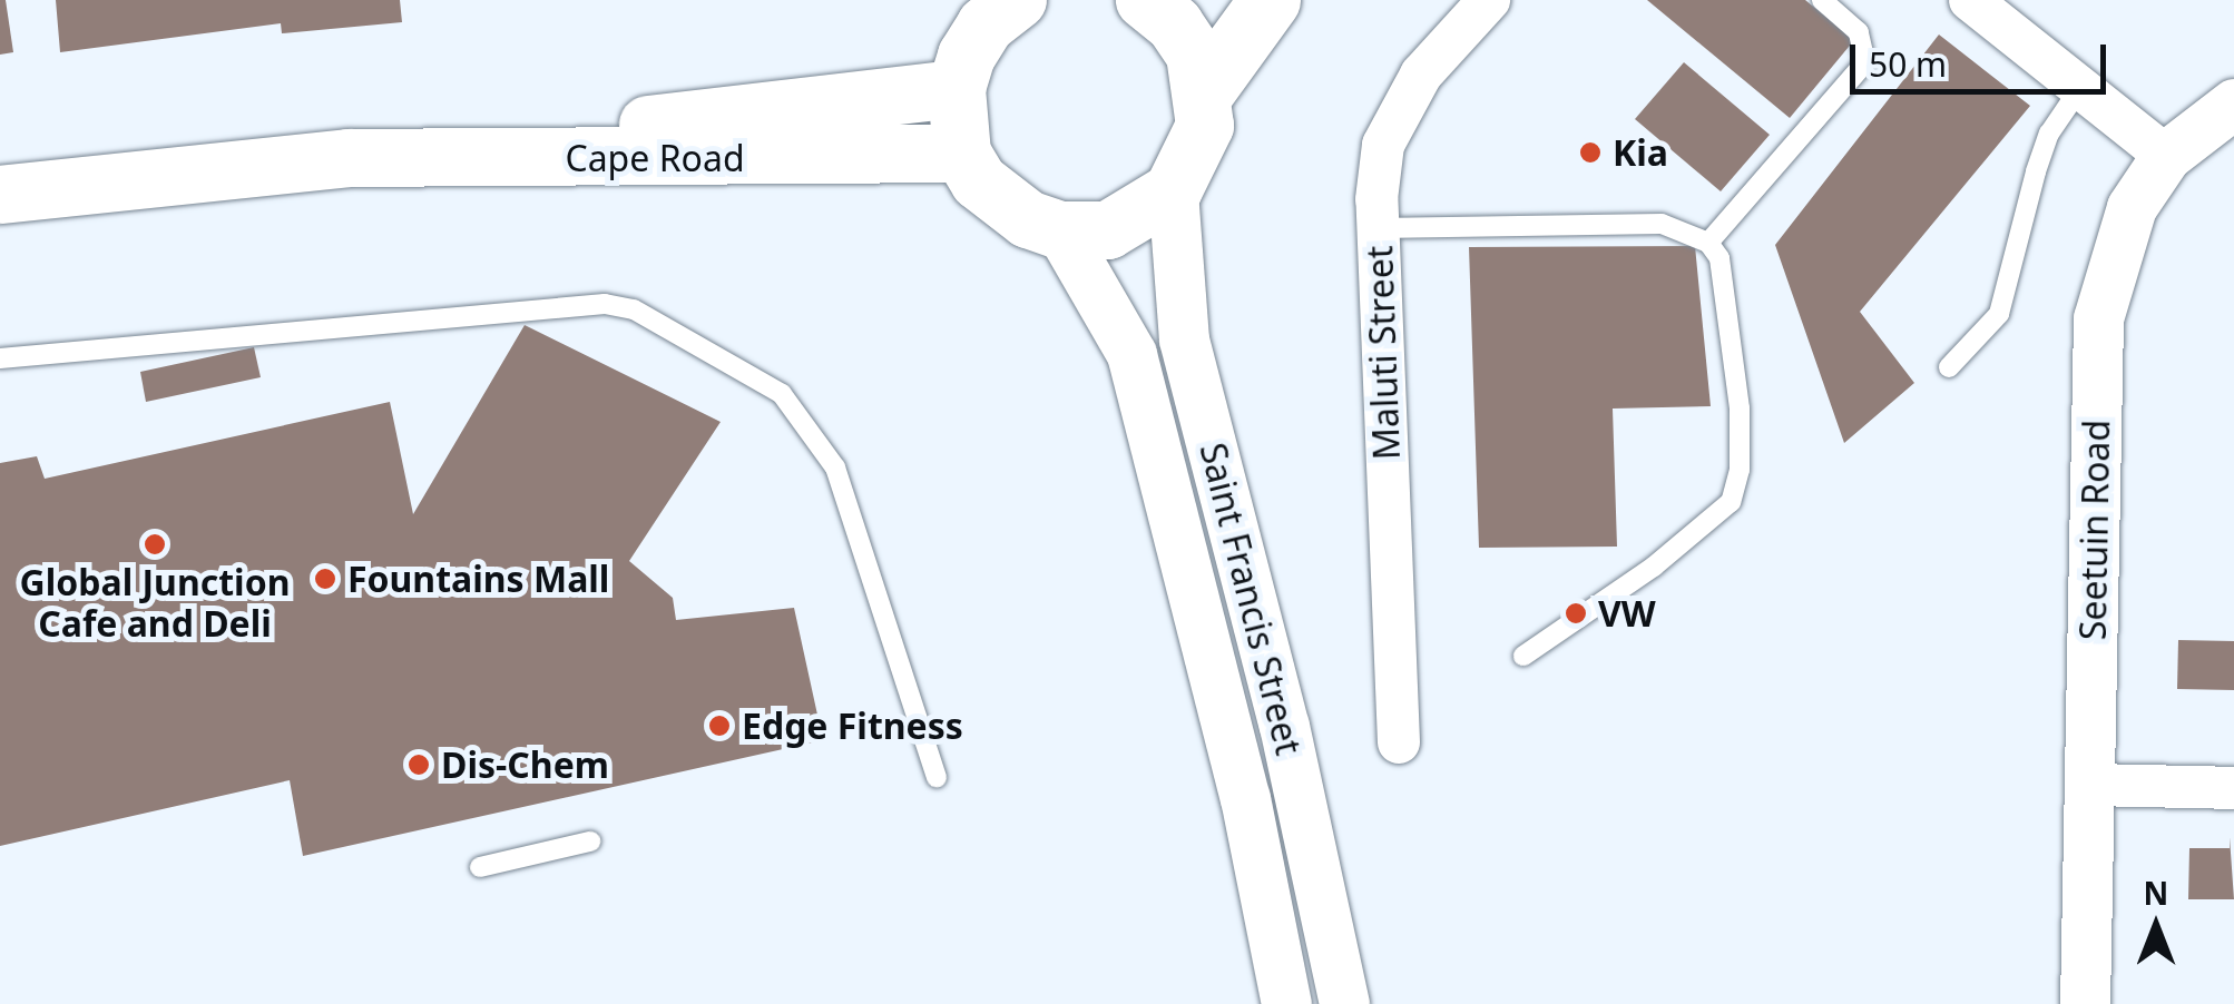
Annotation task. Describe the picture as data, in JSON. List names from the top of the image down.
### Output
{
  "streets": {
    "main road": ["Cape Road"],
    "street": ["Maluti Street", "Seetuin Road", "Saint Francis Street"]
  },
  "places": [
    "Kia",
    "Global Junction Cafe and Deli",
    "Fountains Mall",
    "VW",
    "Edge Fitness",
    "Dis-Chem"
  ],
  "scale_bar": "50 m",
  "north": "top"
}
